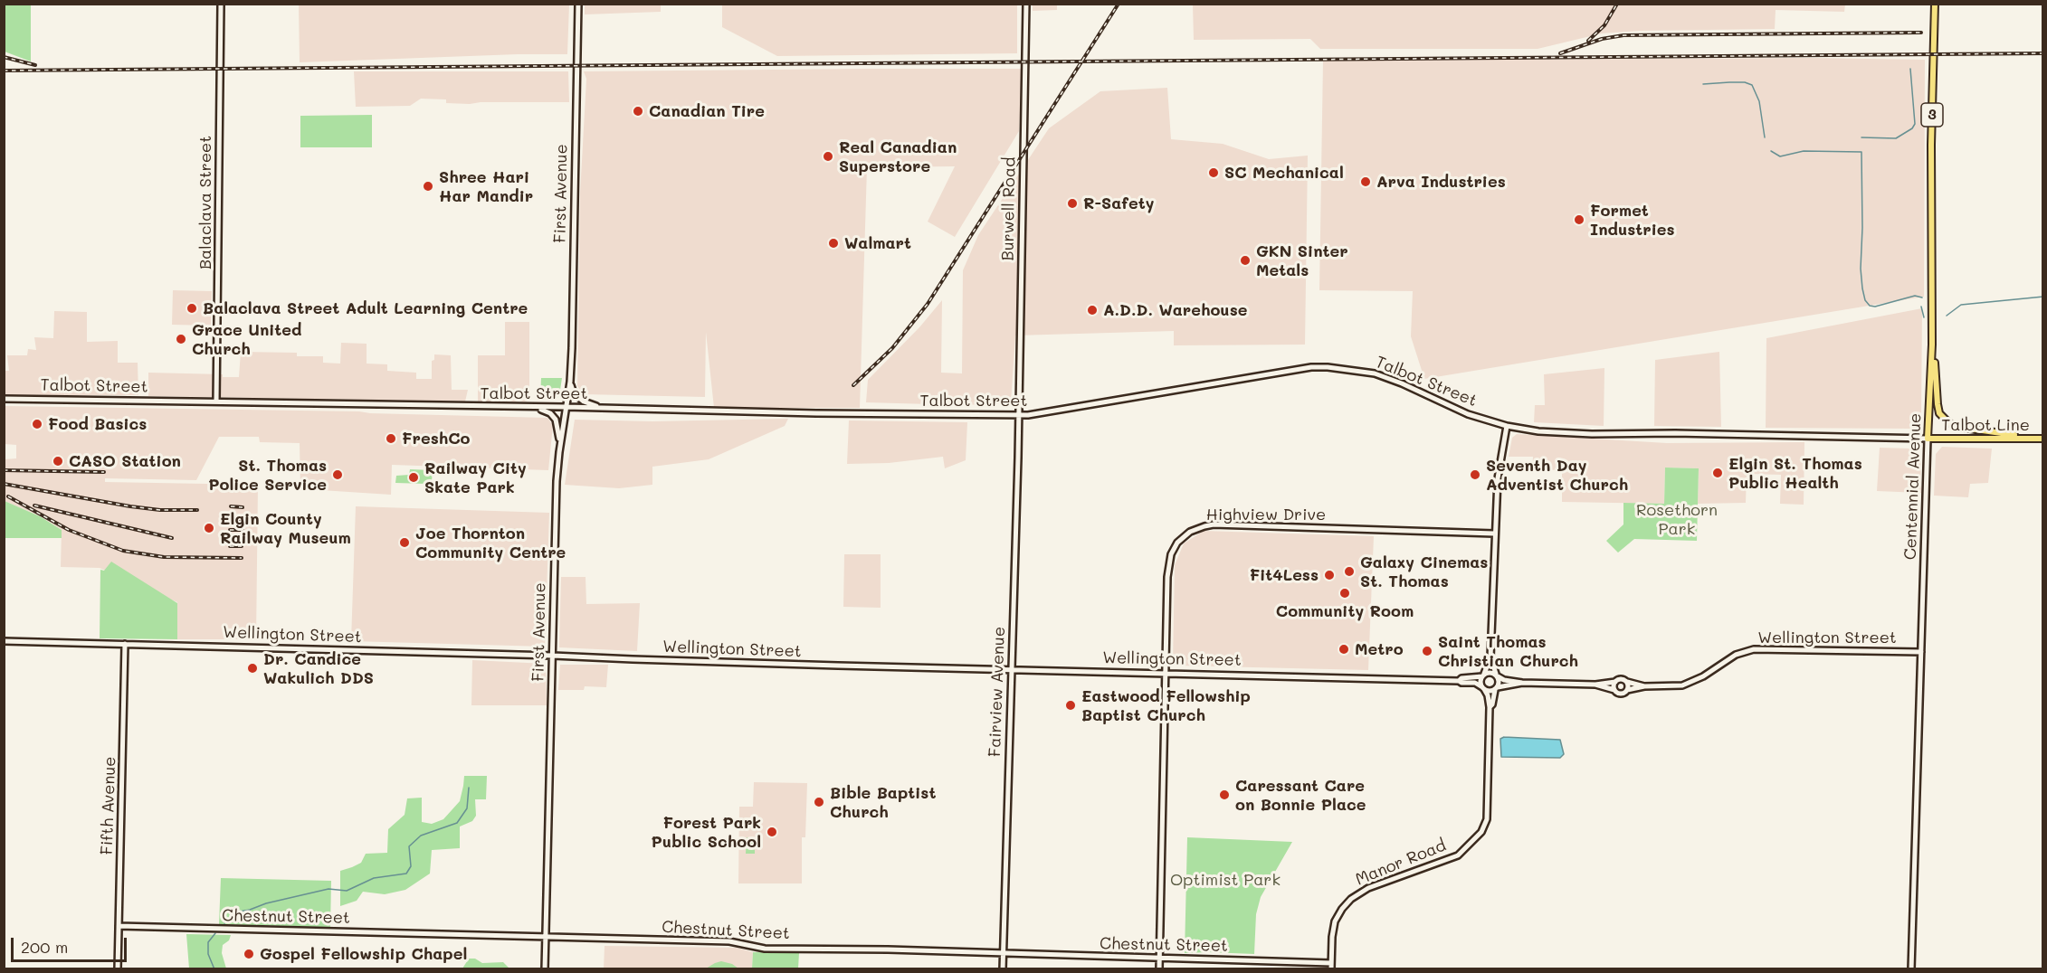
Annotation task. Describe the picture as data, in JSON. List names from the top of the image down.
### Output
{
  "streets": {
    "main road": ["3", "Talbot Line", "Centennial Avenue"],
    "street": [
      "First Avenue",
      "Balaclava Street",
      "Burwell Road",
      "Talbot Street",
      "Highview Drive",
      "Wellington Street",
      "Fairview Avenue",
      "Fifth Avenue",
      "Manor Road",
      "Chestnut Street"
    ]
  },
  "crossings": [
    ["First Avenue", "Talbot Street"],
    ["First Avenue", "Wellington Street"],
    ["First Avenue", "Chestnut Street"],
    ["Balaclava Street", "Talbot Street"],
    ["Burwell Road", "Talbot Street"],
    ["Burwell Road", "Fairview Avenue"],
    ["Talbot Street", "Talbot Line"],
    ["Talbot Street", "Centennial Avenue"],
    ["Talbot Street", "Fairview Avenue"],
    ["Talbot Line", "Centennial Avenue"],
    ["Centennial Avenue", "Wellington Street"],
    ["Highview Drive", "Wellington Street"],
    ["Highview Drive", "Chestnut Street"],
    ["Wellington Street", "Fairview Avenue"],
    ["Wellington Street", "Fifth Avenue"],
    ["Wellington Street", "Manor Road"],
    ["Fairview Avenue", "Chestnut Street"],
    ["Fifth Avenue", "Chestnut Street"],
    ["Manor Road", "Chestnut Street"]
  ],
  "parks": ["Rosethorn Park", "Optimist Park"],
  "places": [
    "Canadian Tire",
    "Real Canadian Superstore",
    "SC Mechanical",
    "Arva Industries",
    "Shree Hari Har Mandir",
    "R-Safety",
    "Formet Industries",
    "Walmart",
    "GKN Sinter Metals",
    "Balaclava Street Adult Learning Centre",
    "A.D.D. Warehouse",
    "Grace United Church",
    "Food Basics",
    "FreshCo",
    "CASO Station",
    "Elgin St. Thomas Public Health",
    "St. Thomas Police Service",
    "Seventh Day Adventist Church",
    "Railway City Skate Park",
    "Elgin County Railway Museum",
    "Joe Thornton Community Centre",
    "Galaxy Cinemas St. Thomas",
    "Fit4Less",
    "Community Room",
    "Metro",
    "Saint Thomas Christian Church",
    "Dr. Candice Wakulich DDS",
    "Eastwood Fellowship Baptist Church",
    "Caressant Care on Bonnie Place",
    "Bible Baptist Church",
    "Forest Park Public School",
    "Gospel Fellowship Chapel"
  ],
  "scale_bar": "200 m"
}
